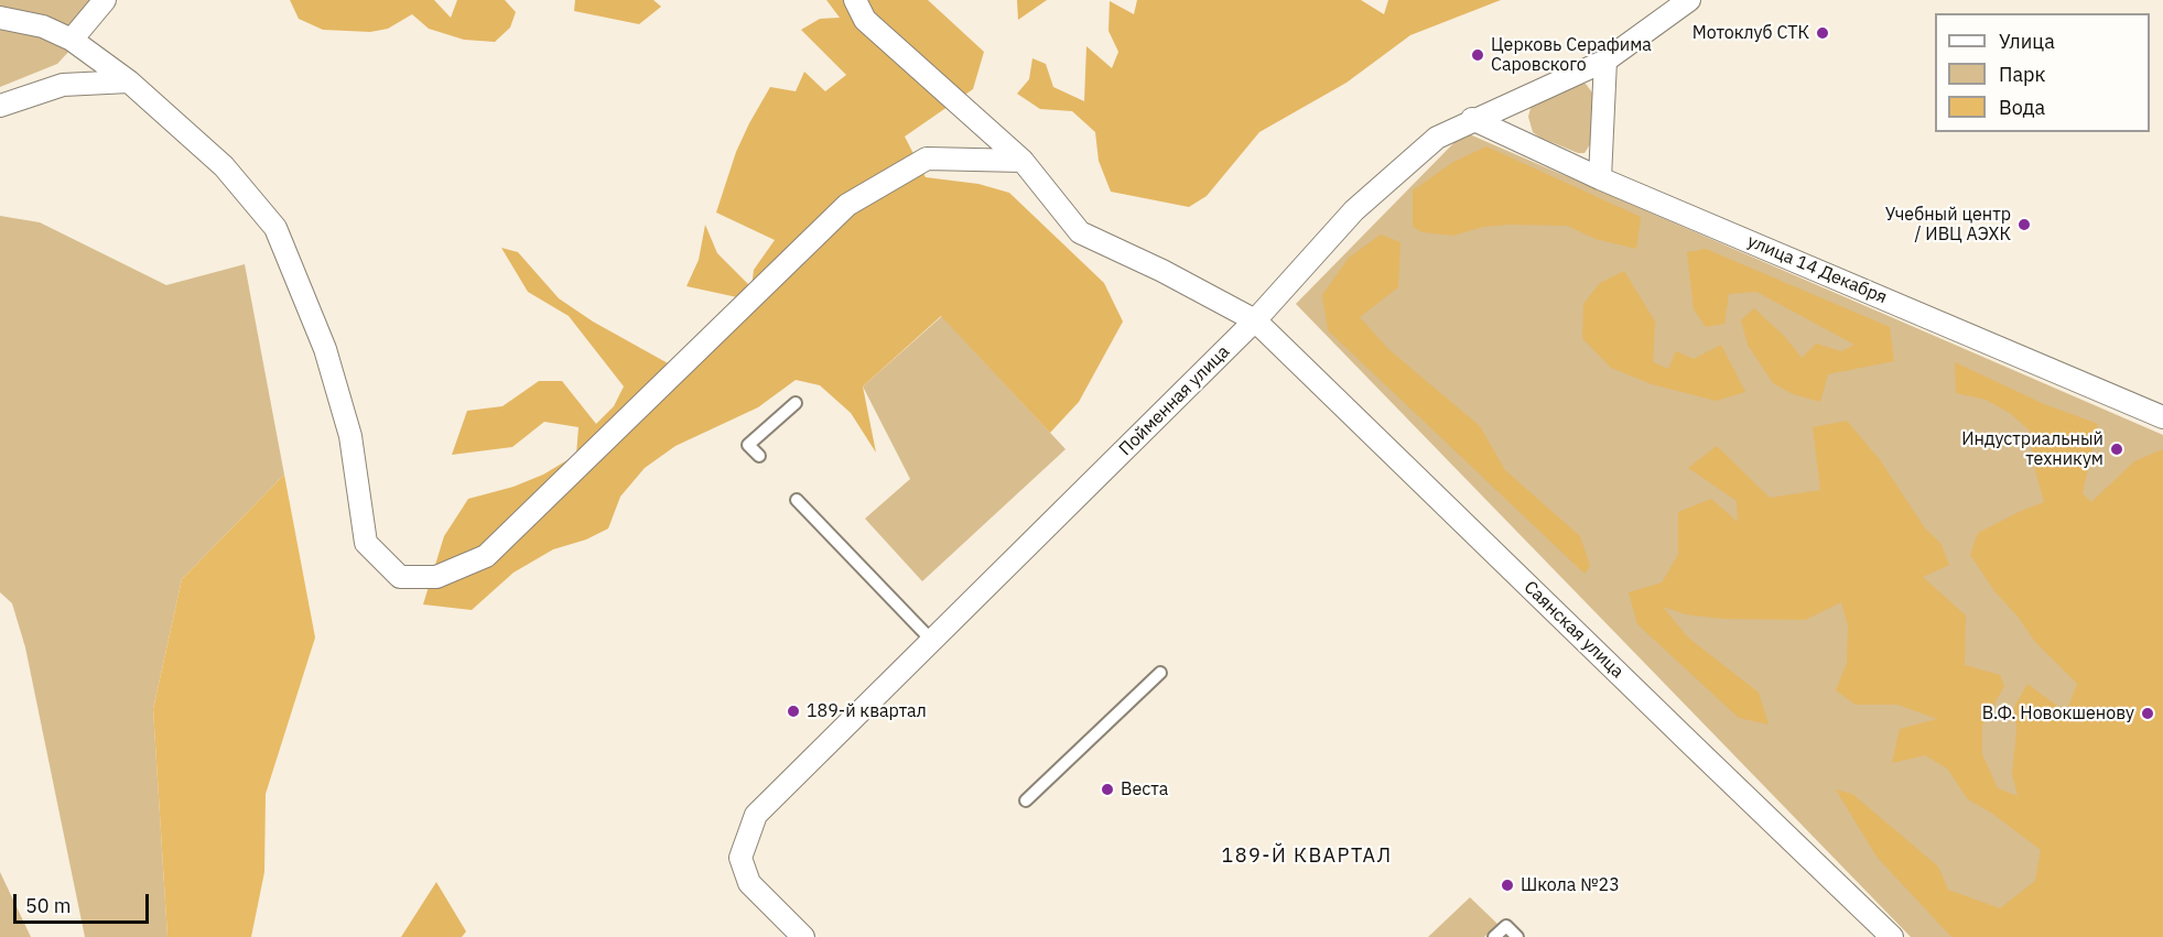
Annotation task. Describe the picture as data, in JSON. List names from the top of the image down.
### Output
{
  "streets": {
    "street": ["улица 14 Декабря", "Пойменная улица", "Саянская улица"]
  },
  "crossings": [
    ["улица 14 Декабря", "Пойменная улица"],
    ["Пойменная улица", "Саянская улица"]
  ],
  "districts": ["189-Й КВАРТАЛ"],
  "places": [
    "Мотоклуб СТК",
    "Церковь Серафима Саровского",
    "Учебный центр / ИВЦ АЭХК",
    "Индустриальный техникум",
    "189-й квартал",
    "В.Ф. Новокшенову",
    "Веста",
    "Школа №23"
  ],
  "legend": ["Улица", "Парк", "Вода"],
  "scale_bar": "50 m"
}
